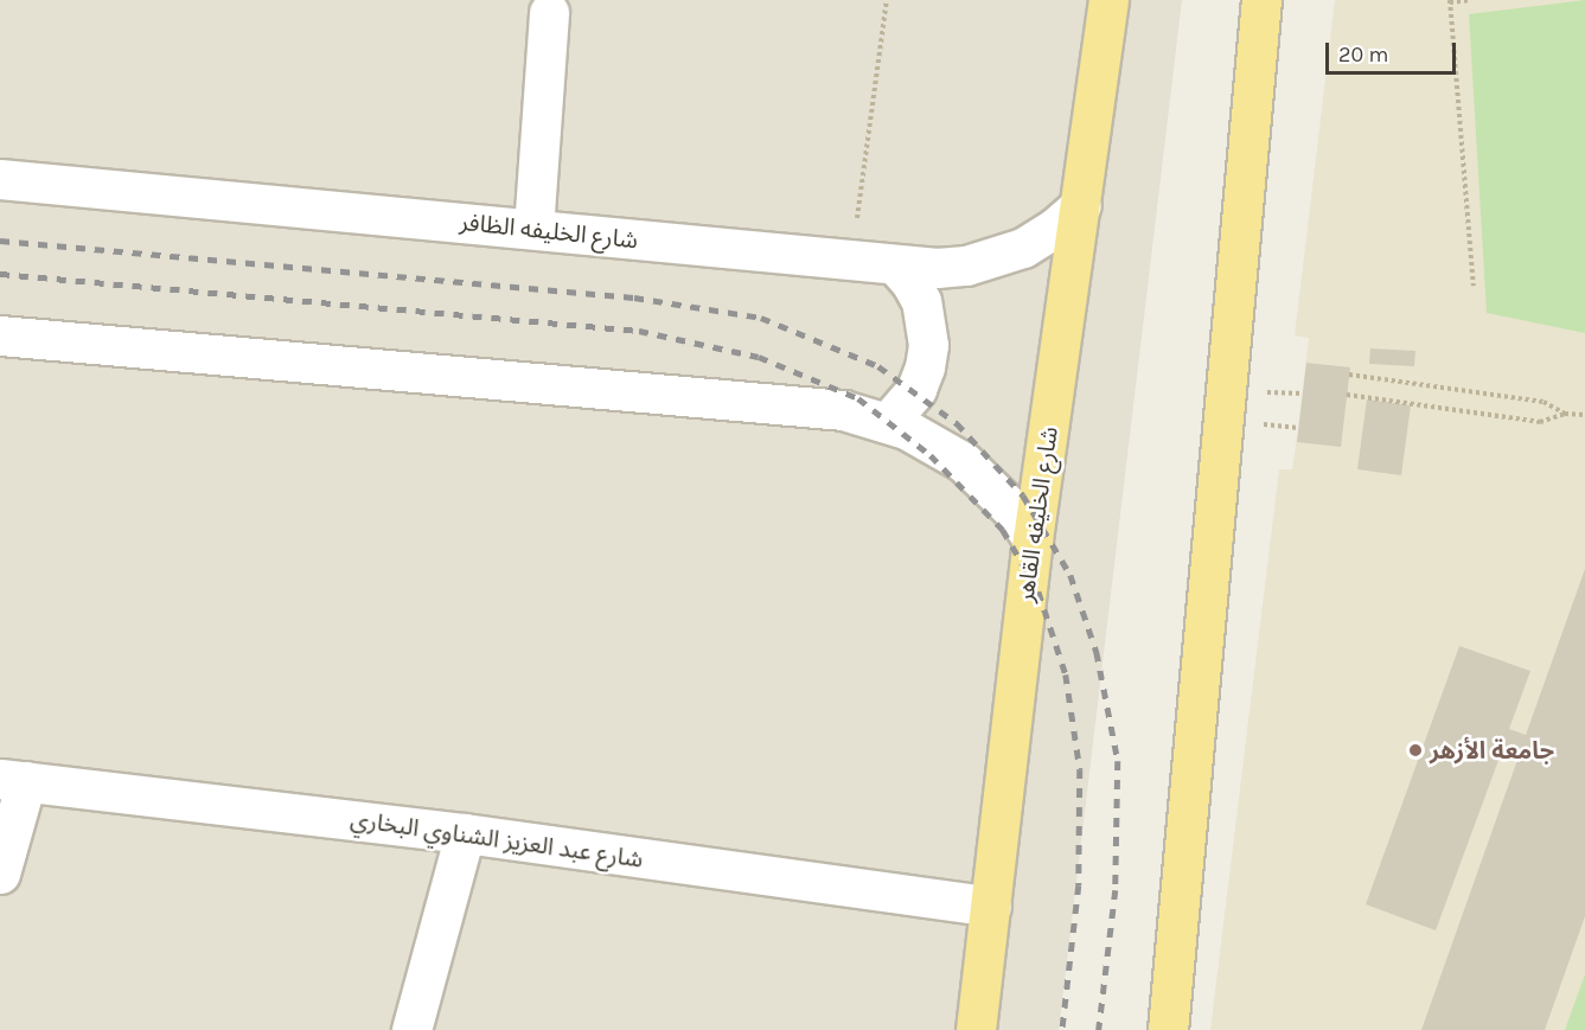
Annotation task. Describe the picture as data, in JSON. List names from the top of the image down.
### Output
{
  "streets": {
    "main road": ["شارع الخليفه القاهر"],
    "street": ["شارع الخليفه الظافر", "شارع عبد العزيز الشناوي البخاري"]
  },
  "crossings": [
    ["شارع الخليفه الظافر", "شارع الخليفه القاهر"],
    ["شارع الخليفه القاهر", "شارع عبد العزيز الشناوي البخاري"]
  ],
  "places": ["جامعة الأزهر"],
  "scale_bar": "20 m"
}
